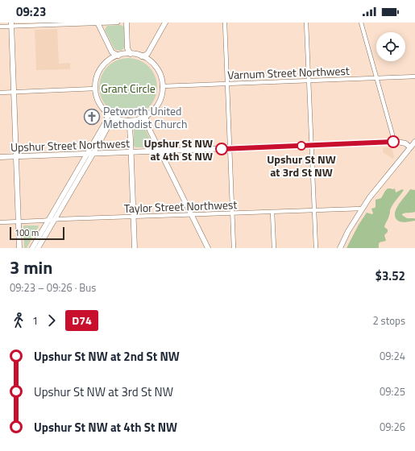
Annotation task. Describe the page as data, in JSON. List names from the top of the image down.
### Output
{
  "streets": {
    "street": ["Varnum Street Northwest", "Upshur Street Northwest", "Taylor Street Northwest"]
  },
  "parks": ["Grant Circle"],
  "places": {
    "church": ["Petworth United Methodist Church"],
    "other": ["Upshur St NW at 3rd St NW", "Upshur St NW at 4th St NW"]
  },
  "lines": ["bus line D74"],
  "scale_bar": "100 m",
  "page": {
    "status": "09:23",
    "scale": "100 m",
    "heading": ["3 min", "09:23 – 09:26 · Bus", "$3.52"],
    "legs": ["1", "D74", "2 stops"],
    "list": [
      {
        "name": "Upshur St NW at 2nd St NW",
        "value": "09:24"
      },
      {
        "name": "Upshur St NW at 3rd St NW",
        "value": "09:25"
      },
      {
        "name": "Upshur St NW at 4th St NW",
        "value": "09:26"
      }
    ]
  }
}
